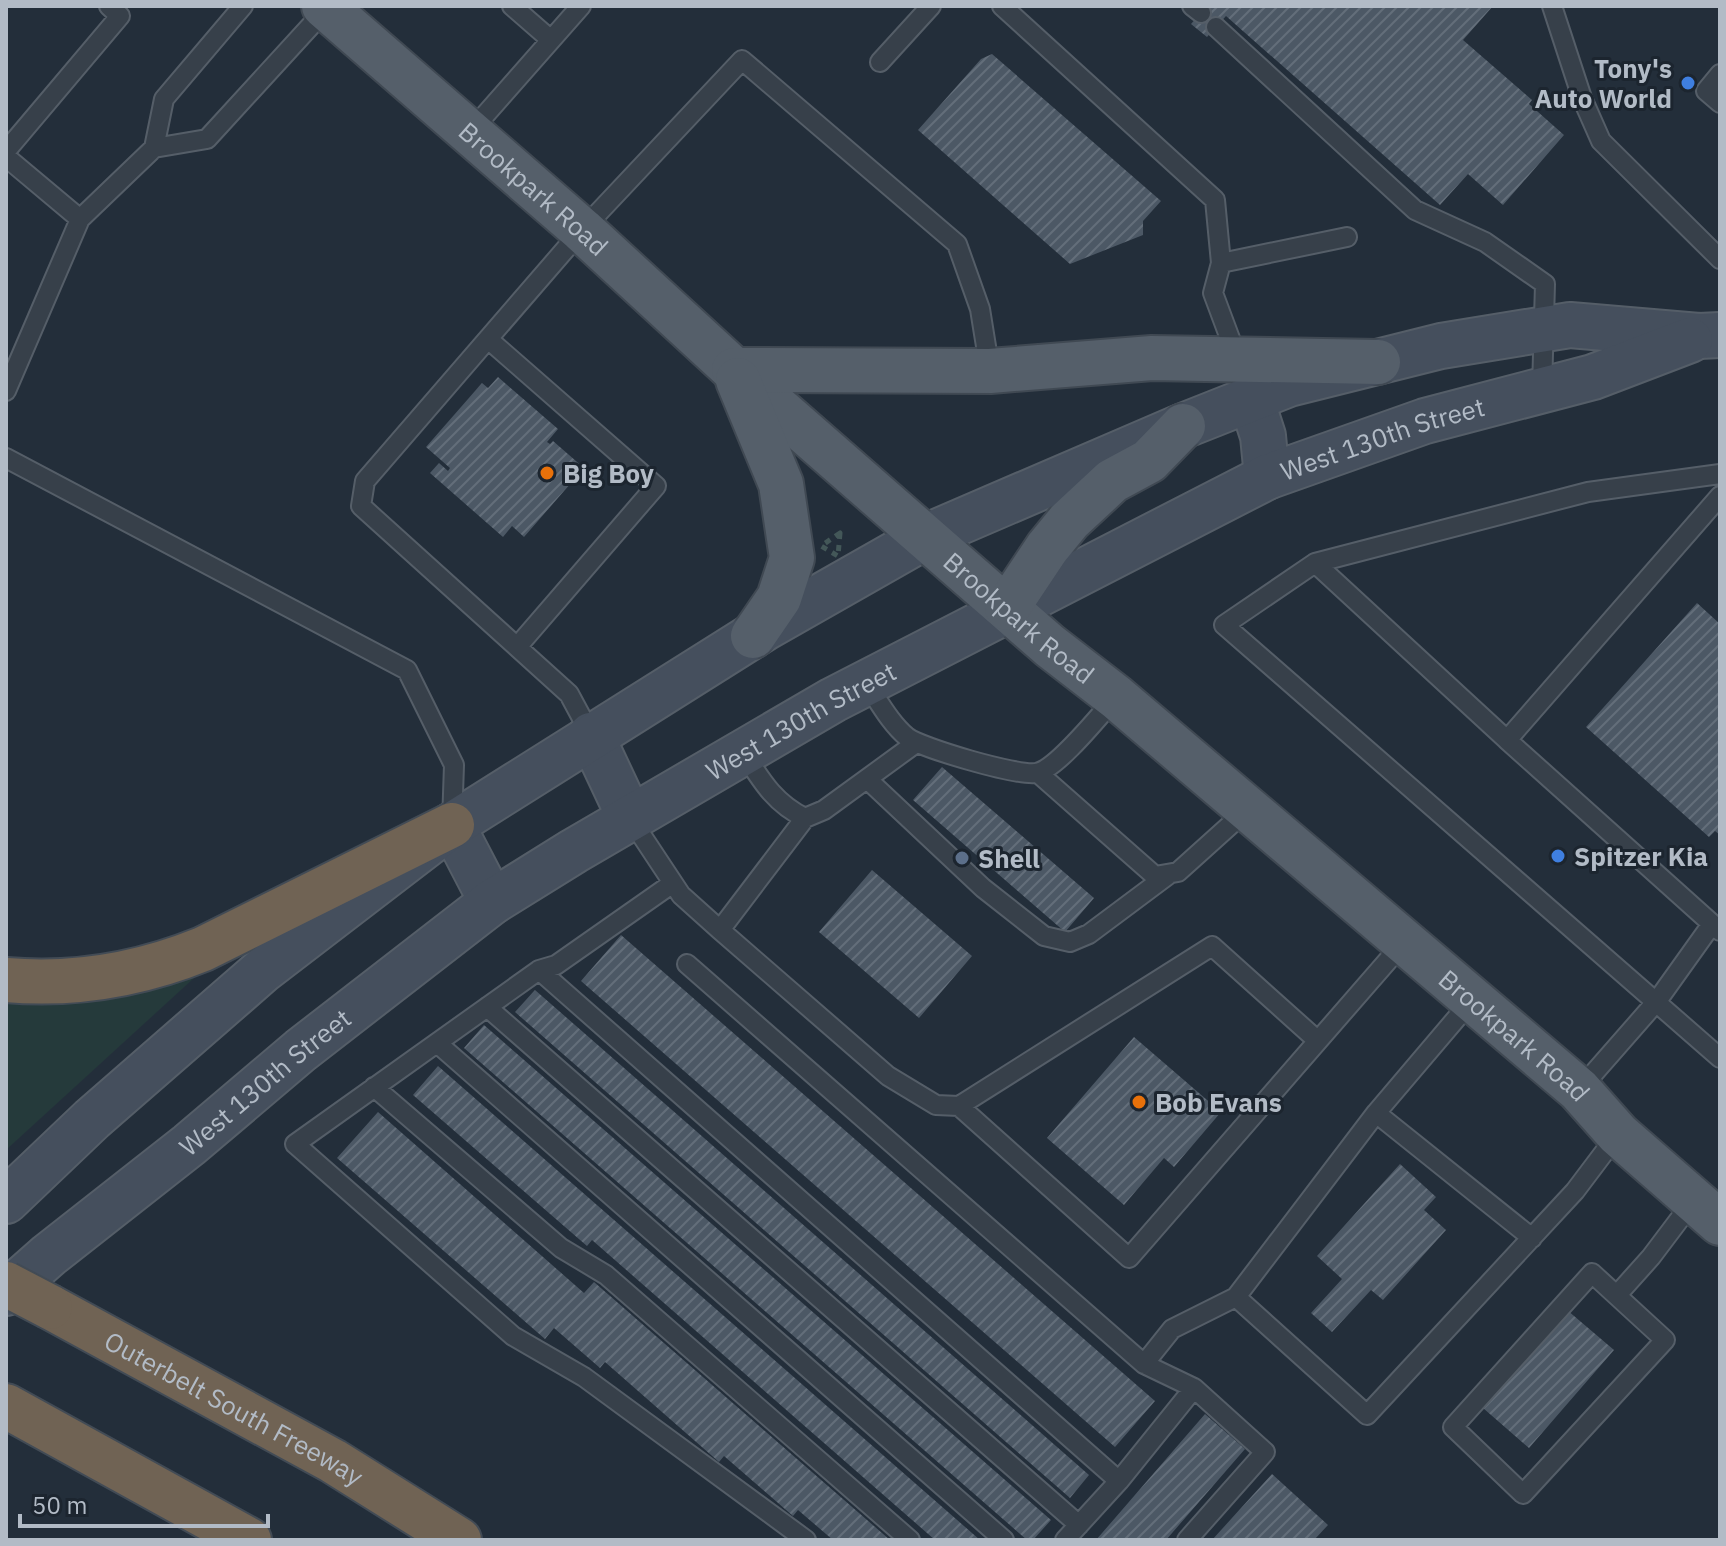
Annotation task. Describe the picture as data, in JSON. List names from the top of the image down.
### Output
{
  "streets": {
    "highway": ["Outerbelt South Freeway"],
    "main road": ["Brookpark Road", "West 130th Street"]
  },
  "crossings": [
    ["Brookpark Road", "West 130th Street"]
  ],
  "places": [
    "Tony's Auto World",
    "Big Boy",
    "Spitzer Kia",
    "Shell",
    "Bob Evans"
  ],
  "scale_bar": "50 m"
}
